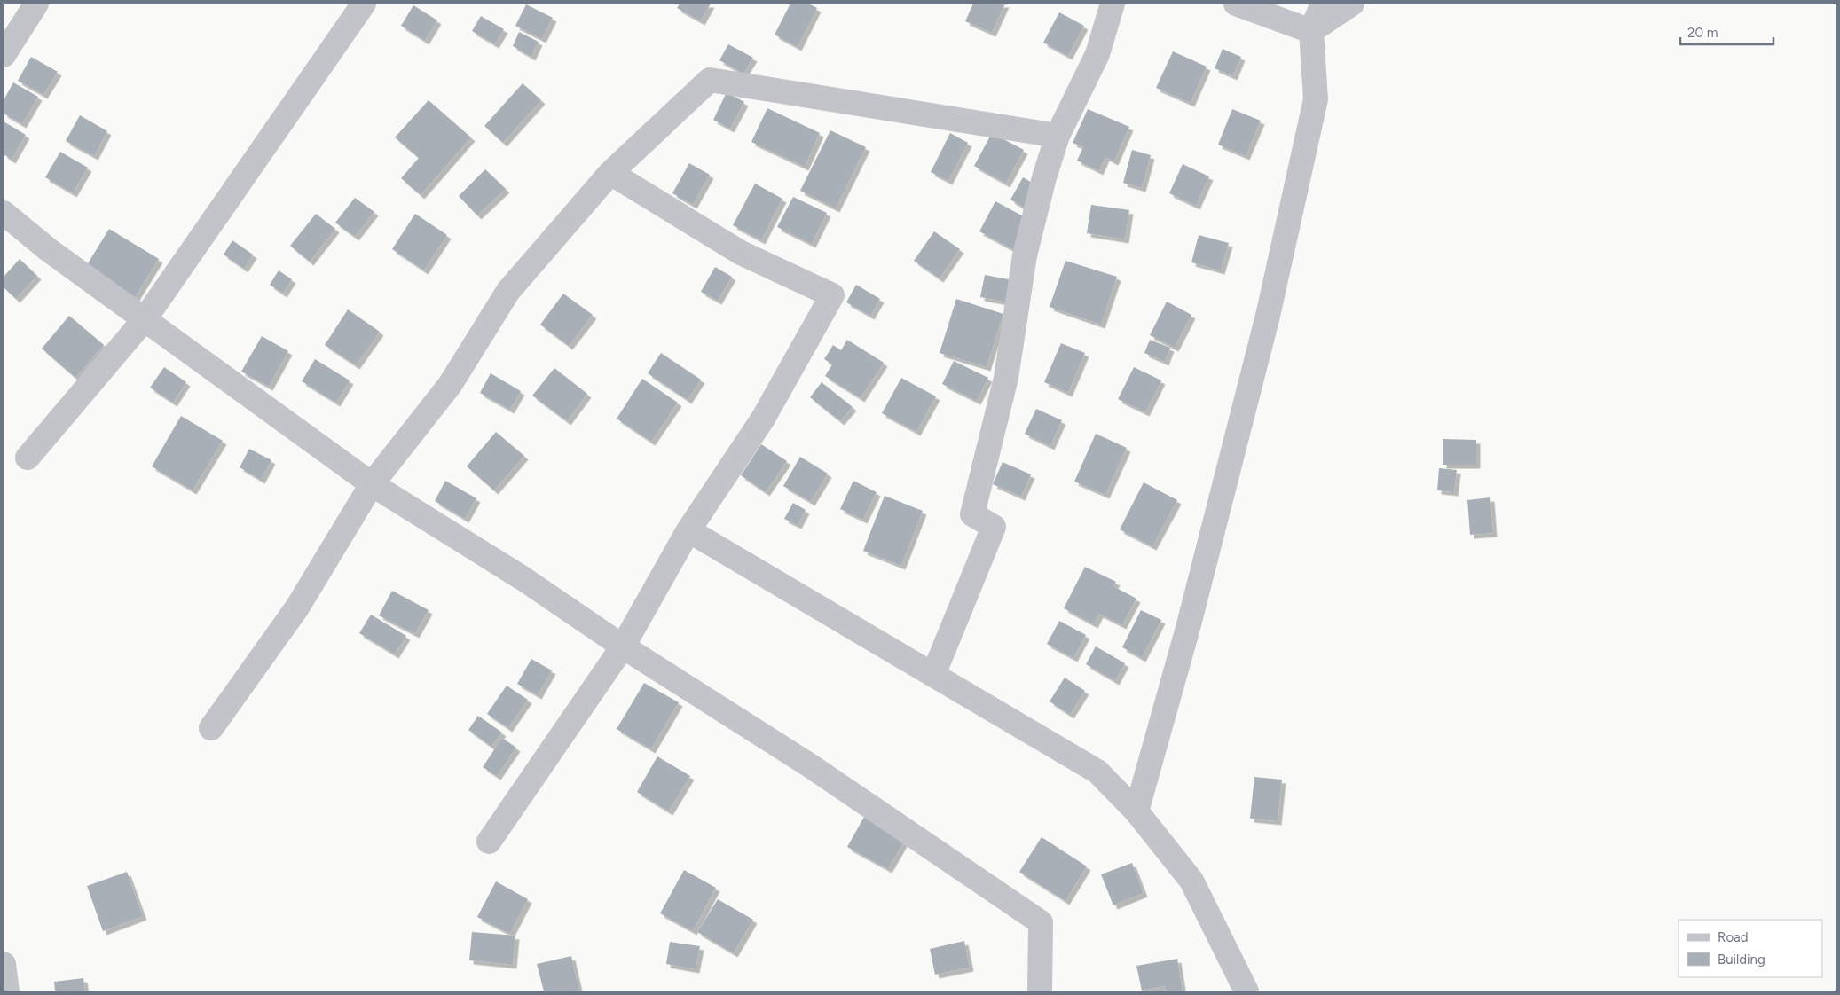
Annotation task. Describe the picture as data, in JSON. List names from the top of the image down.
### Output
{
  "legend": ["Road", "Building"],
  "scale_bar": "20 m"
}
